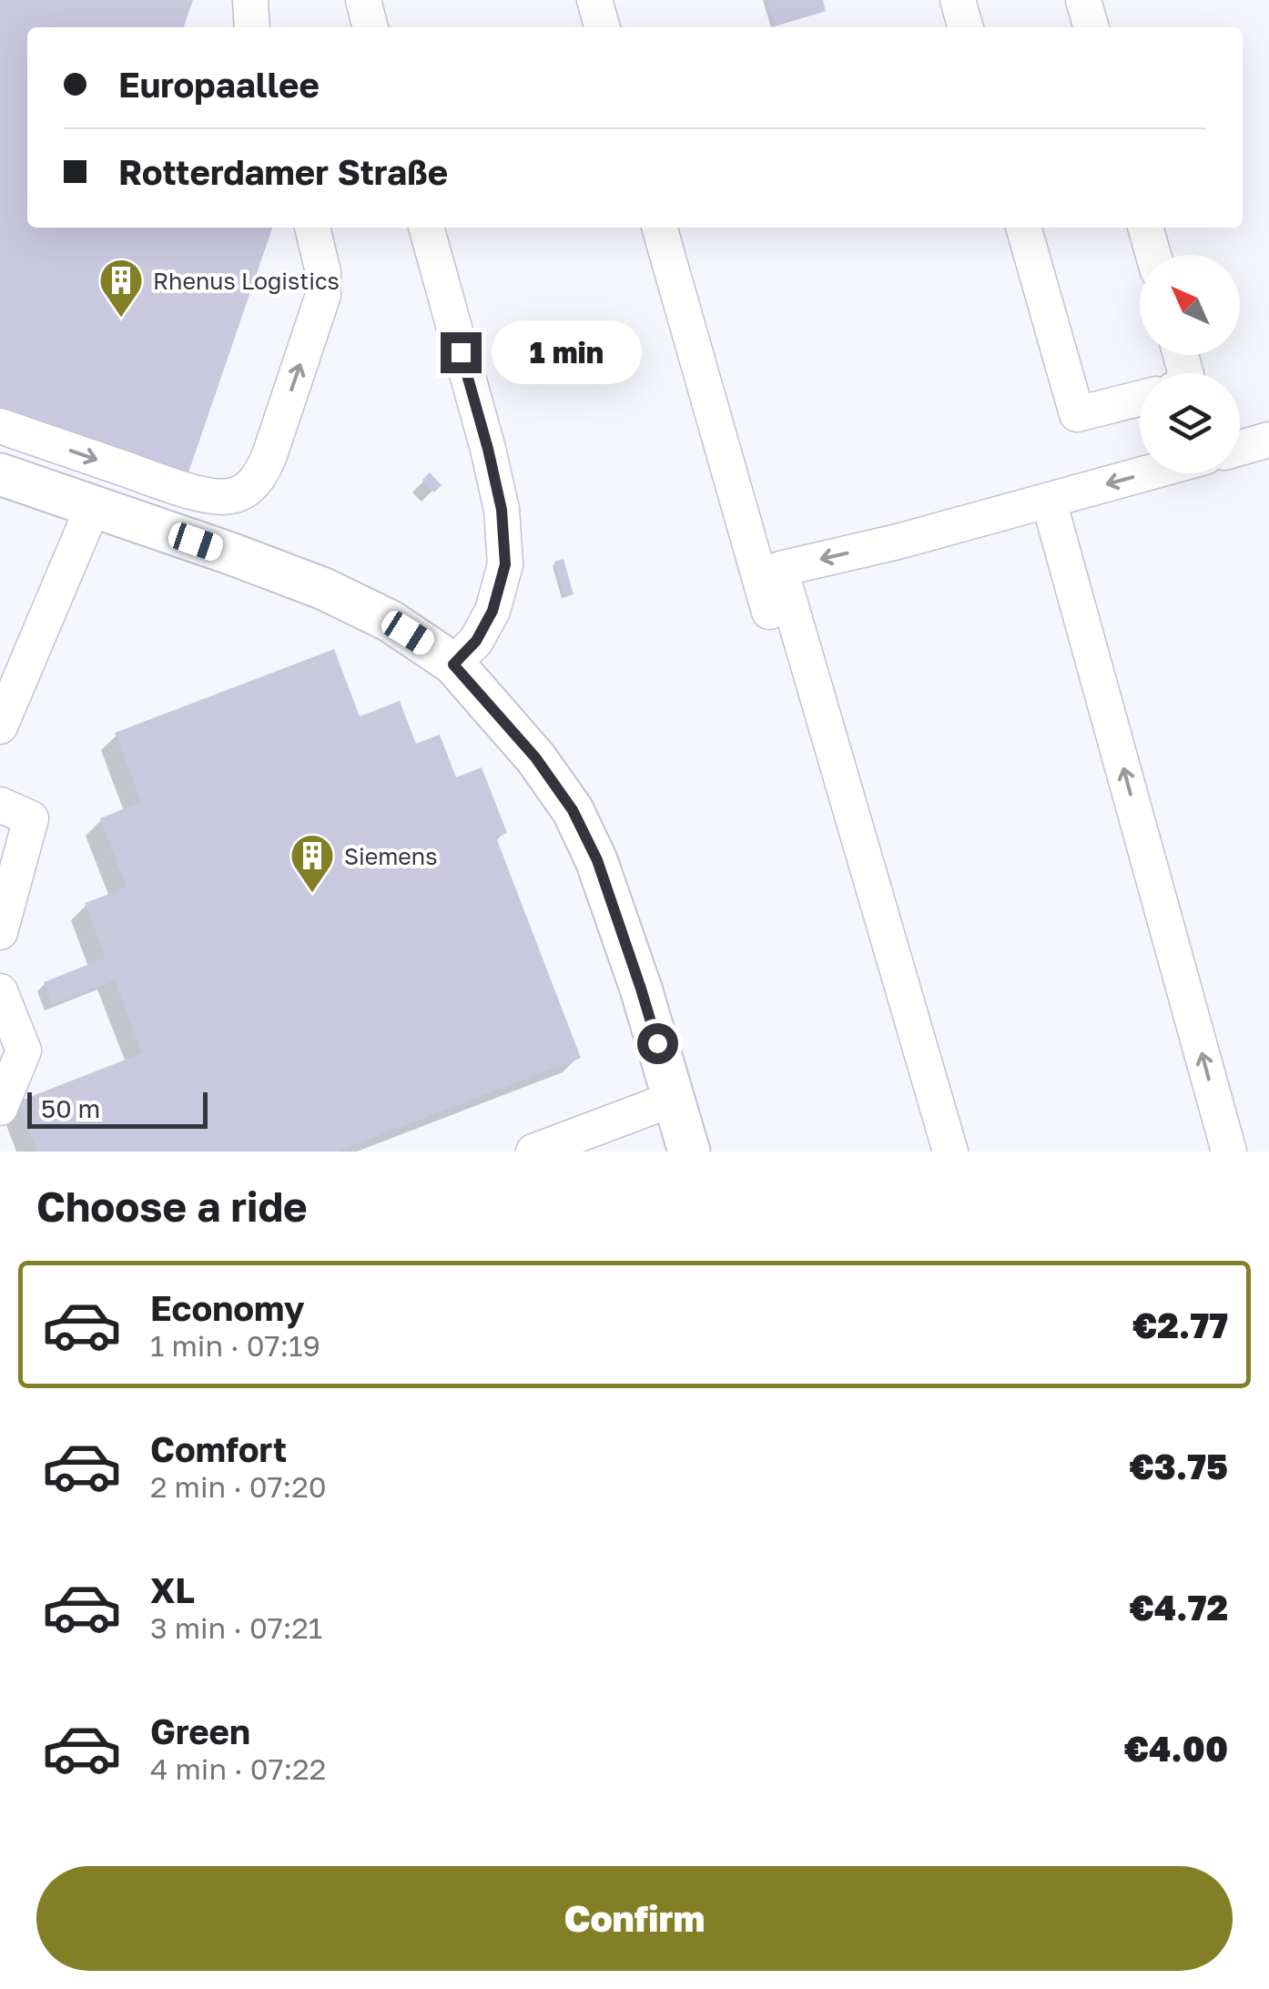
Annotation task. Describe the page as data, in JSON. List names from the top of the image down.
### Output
{
  "places": {
    "building": ["Rhenus Logistics", "Siemens"]
  },
  "scale_bar": "50 m",
  "north": "top left",
  "page": {
    "banner": ["Europaallee", "Rotterdamer Straße"],
    "bubble": "1 min",
    "scale": "50 m",
    "heading": "Choose a ride",
    "list": [
      {
        "name": "Economy",
        "note": "1 min · 07:19",
        "value": "€2.77"
      },
      {
        "name": "Comfort",
        "note": "2 min · 07:20",
        "value": "€3.75"
      },
      {
        "name": "XL",
        "note": "3 min · 07:21",
        "value": "€4.72"
      },
      {
        "name": "Green",
        "note": "4 min · 07:22",
        "value": "€4.00"
      }
    ],
    "buttons": "Confirm"
  }
}
